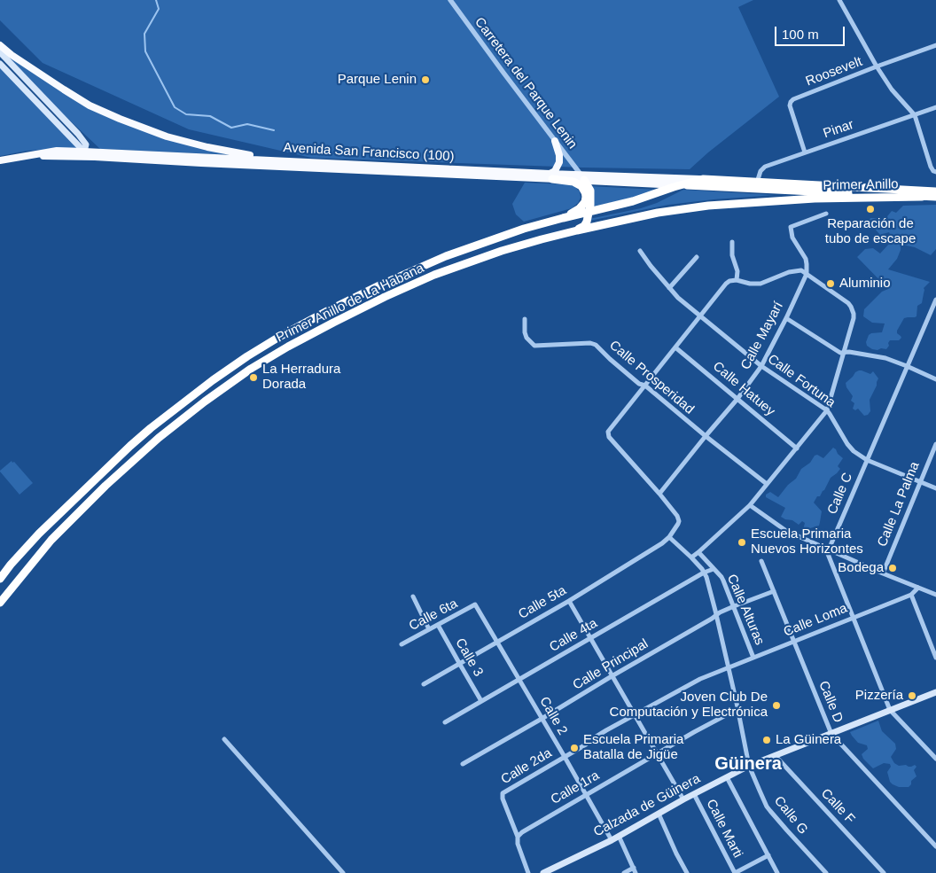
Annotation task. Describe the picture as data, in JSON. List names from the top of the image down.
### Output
{
  "streets": {
    "highway": ["Avenida San Francisco (100)", "Primer Anillo", "Primer Anillo de La Habana"],
    "main road": ["Calzada de Güinera"],
    "street": [
      "Roosevelt",
      "Carretera del Parque Lenin",
      "Pinar",
      "Calle Mayarí",
      "Calle Prosperidad",
      "Calle Fortuna",
      "Calle Hatuey",
      "Calle C",
      "Calle La Palma",
      "Calle 5ta",
      "Calle Alturas",
      "Calle 6ta",
      "Calle Loma",
      "Calle 4ta",
      "Calle 3",
      "Calle Principal",
      "Calle D",
      "Calle 2",
      "Calle 2da",
      "Calle 1ra",
      "Calle F",
      "Calle G",
      "Calle Marti"
    ]
  },
  "crossings": [
    ["Roosevelt", "Pinar"],
    ["Carretera del Parque Lenin", "Avenida San Francisco (100)"],
    ["Primer Anillo", "Primer Anillo de La Habana"],
    ["Calle Mayarí", "Calle Prosperidad"],
    ["Calle Mayarí", "Calle Fortuna"],
    ["Calle Mayarí", "Calle Hatuey"],
    ["Calle Fortuna", "Calle C"],
    ["Calle Fortuna", "Calle La Palma"],
    ["Calle 5ta", "Calle 3"],
    ["Calle 5ta", "Calle 2"],
    ["Calle Alturas", "Calle Loma"],
    ["Calle Alturas", "Calle 4ta"],
    ["Calle Alturas", "Calle Principal"],
    ["Calle 6ta", "Calle 3"],
    ["Calle 6ta", "Calle 2"],
    ["Calle Loma", "Calle D"],
    ["Calle Loma", "Calle G"],
    ["Calle 4ta", "Calle 3"],
    ["Calle 4ta", "Calle 2"],
    ["Calle 4ta", "Calle G"],
    ["Calle Principal", "Calle D"],
    ["Calle Principal", "Calle 2"],
    ["Calle Principal", "Calle G"],
    ["Calle D", "Calzada de Güinera"],
    ["Calle 2", "Calle 2da"],
    ["Calle 2", "Calle 1ra"],
    ["Calle 2", "Calzada de Güinera"],
    ["Calle 2da", "Calle 1ra"],
    ["Calle 1ra", "Calle G"],
    ["Calzada de Güinera", "Calle F"],
    ["Calzada de Güinera", "Calle G"],
    ["Calzada de Güinera", "Calle Marti"]
  ],
  "districts": ["Güinera"],
  "places": [
    "Parque Lenin",
    "Reparación de tubo de escape",
    "Aluminio",
    "La Herradura Dorada",
    "Escuela Primaria Nuevos Horizontes",
    "Bodega",
    "Pizzería",
    "Joven Club De Computación y Electrónica",
    "La Güinera",
    "Escuela Primaria Batalla de Jigüe"
  ],
  "scale_bar": "100 m"
}
